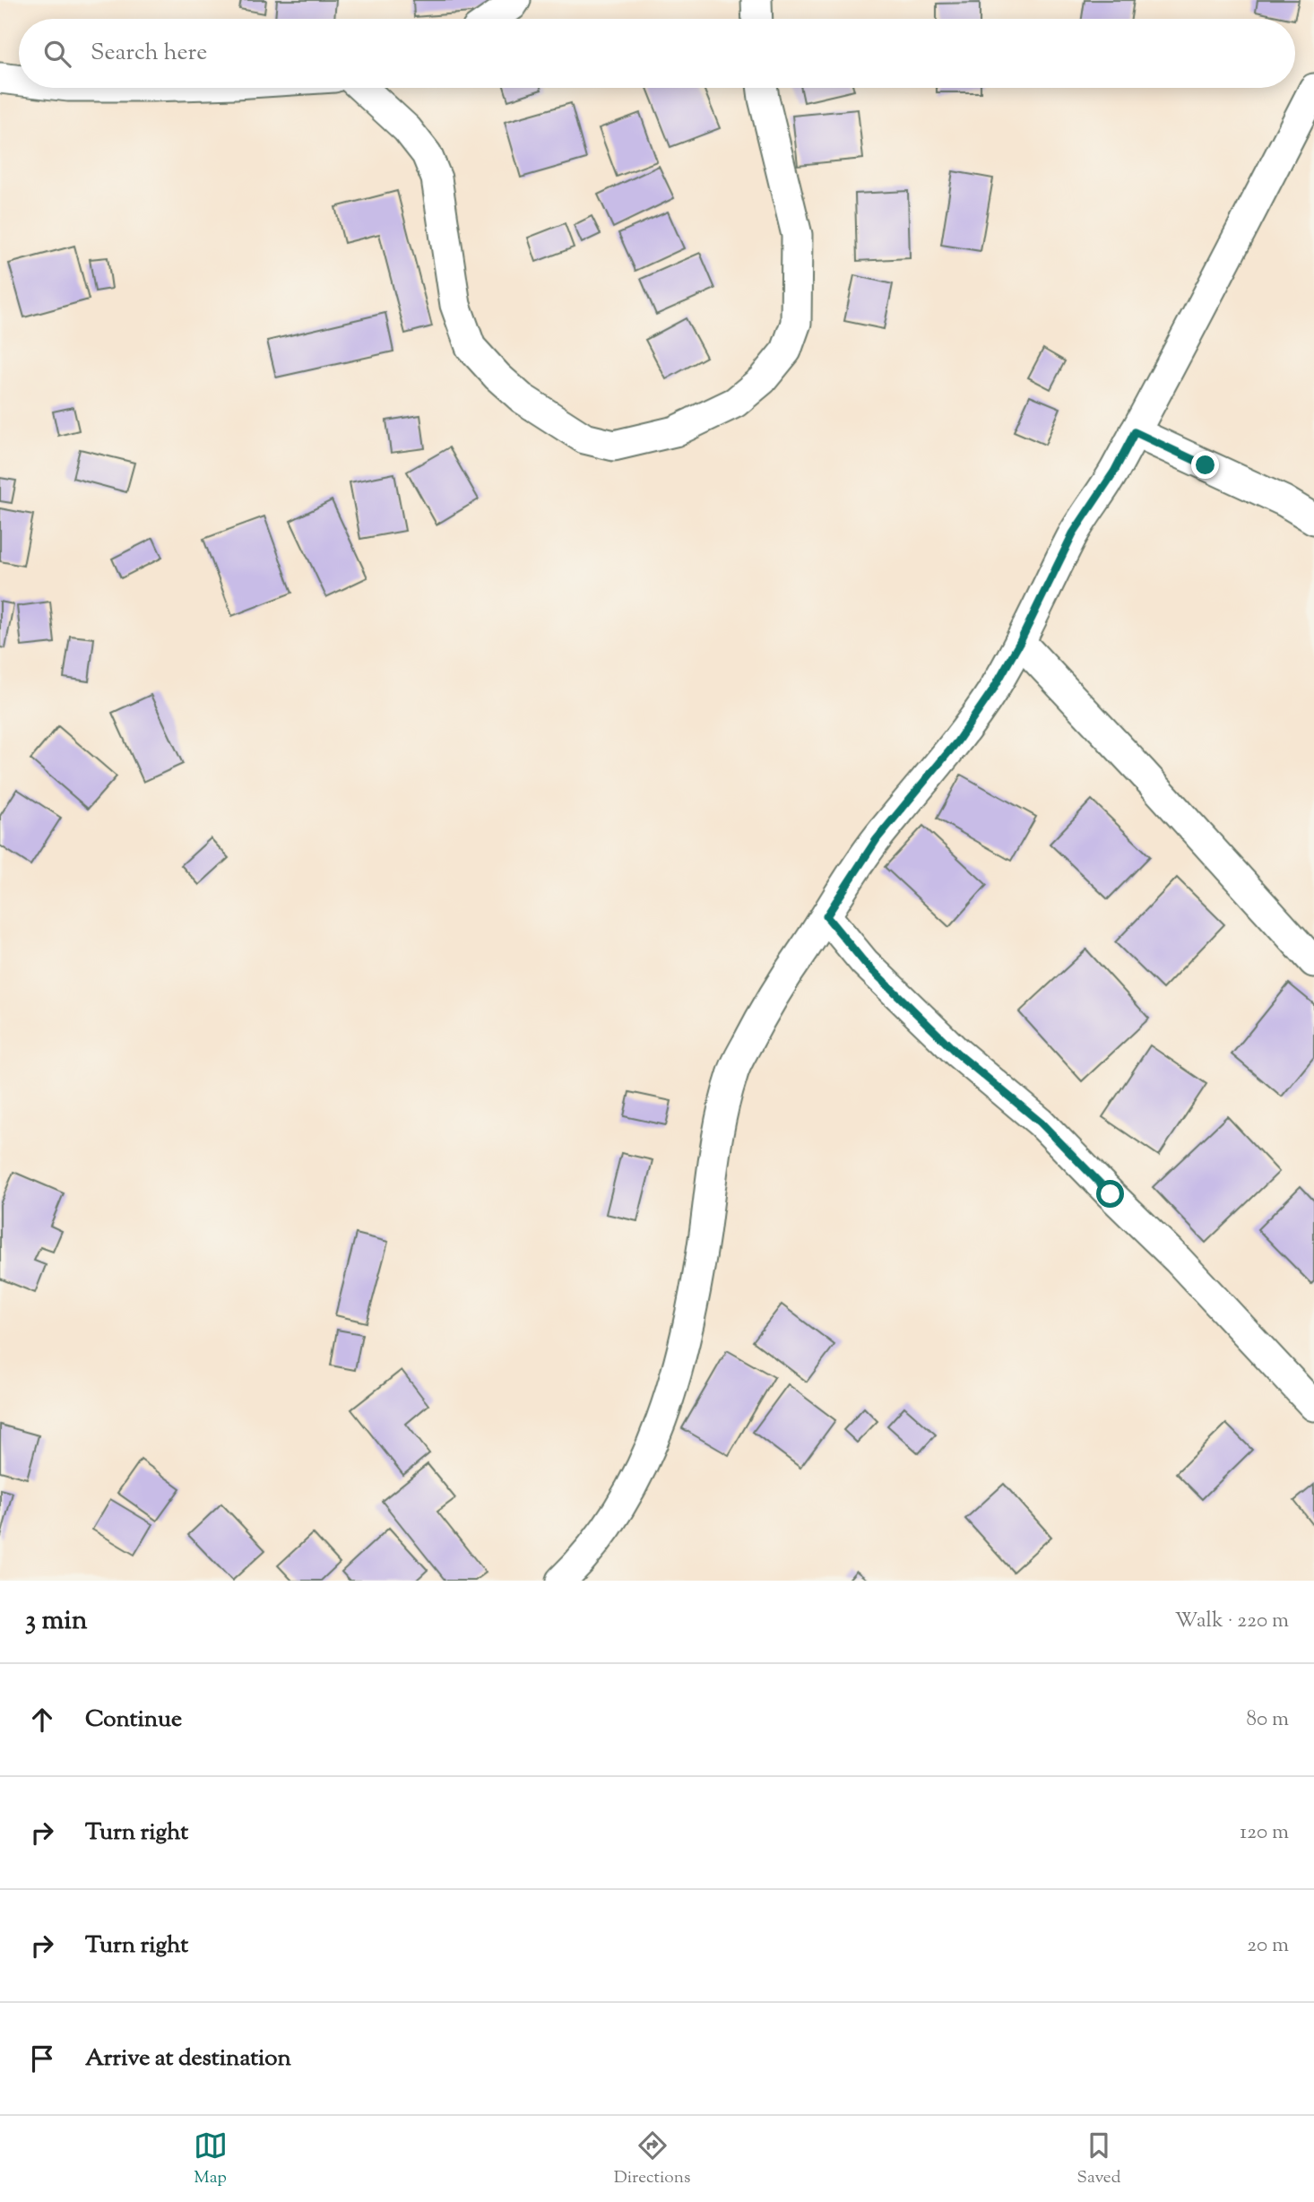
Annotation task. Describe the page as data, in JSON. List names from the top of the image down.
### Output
{
  "page": {
    "search": "Search here",
    "heading": ["3 min", "Walk · 220 m"],
    "list": [
      ["Continue", "80 m"],
      ["Turn right", "120 m"],
      ["Turn right", "20 m"],
      "Arrive at destination"
    ],
    "nav": ["Map", "Directions", "Saved"]
  }
}
